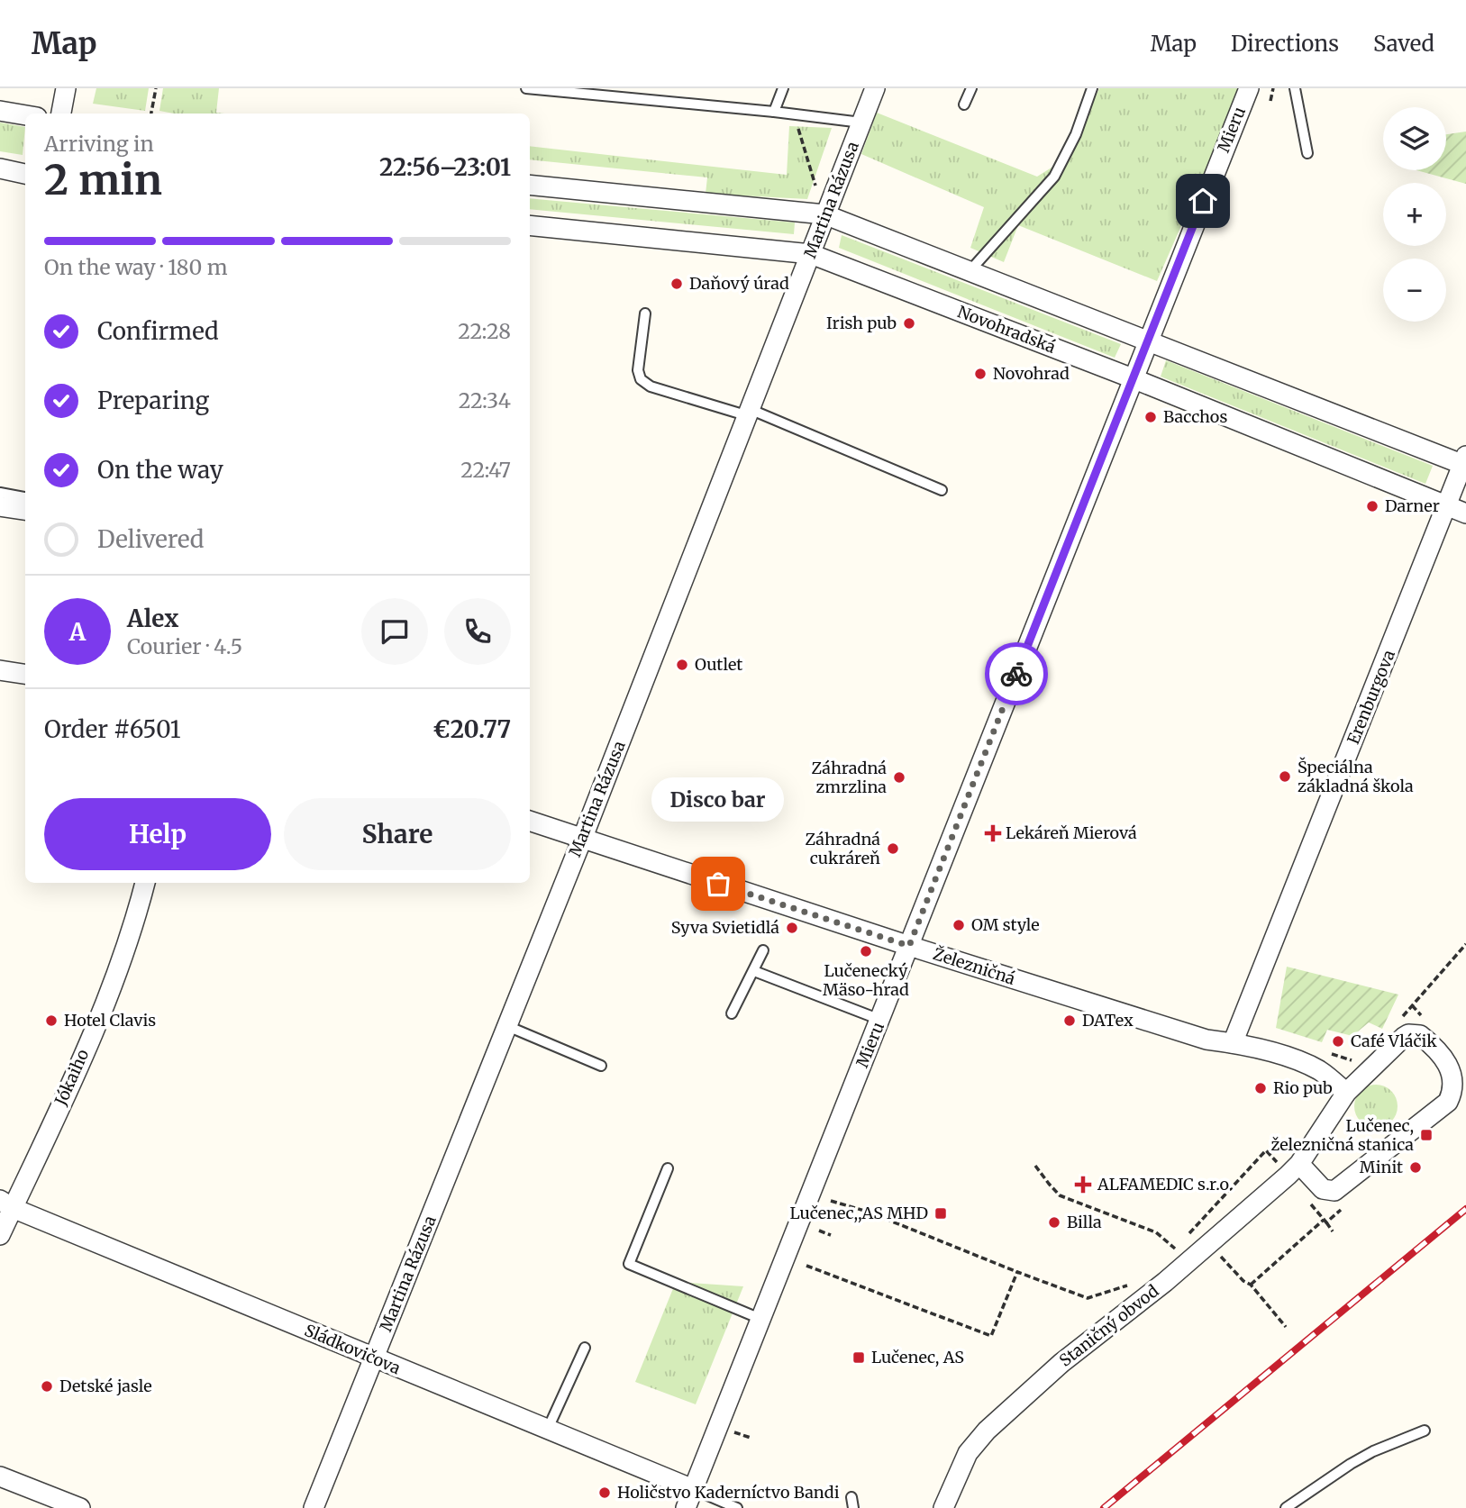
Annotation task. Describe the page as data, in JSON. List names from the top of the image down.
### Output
{
  "streets": {
    "street": [
      "Mieru",
      "Martina Rázusa",
      "Novohradská",
      "Erenburgova",
      "Železničná",
      "Jókaiho",
      "Staničný obvod",
      "Sládkovičova"
    ]
  },
  "crossings": [
    ["Mieru", "Novohradská"],
    ["Mieru", "Železničná"],
    ["Mieru", "Sládkovičova"],
    ["Martina Rázusa", "Novohradská"],
    ["Martina Rázusa", "Železničná"],
    ["Martina Rázusa", "Sládkovičova"],
    ["Novohradská", "Erenburgova"],
    ["Erenburgova", "Železničná"],
    ["Železničná", "Staničný obvod"],
    ["Jókaiho", "Sládkovičova"]
  ],
  "places": {
    "other": [
      "Daňový úrad",
      "Irish pub",
      "Novohrad",
      "Bacchos",
      "Darner",
      "Outlet",
      "Špeciálna základná škola",
      "Záhradná zmrzlina",
      "Záhradná cukráreň",
      "Disco bar",
      "OM style",
      "Syva Svietidlá",
      "Lučenecký Mäso-hrad",
      "Hotel Clavis",
      "DATex",
      "Café Vláčik",
      "Rio pub",
      "Minit",
      "Billa",
      "Detské jasle",
      "Holičstvo Kaderníctvo Bandi"
    ],
    "health": ["Lekáreň Mierová", "ALFAMEDIC s.r.o."],
    "transit": ["Lučenec, železničná stanica", "Lučenec,,AS MHD", "Lučenec, AS"]
  },
  "page": {
    "header": "Map",
    "nav": ["Map", "Directions", "Saved"],
    "map_buttons": ["+", "−"],
    "heading": ["2 min", "Arriving in", "22:56–23:01"],
    "panel": [
      "Alex",
      "Courier · 4.5",
      "Order #6501",
      "€20.77"
    ],
    "bar": "On the way · 180 m",
    "list": [
      ["Confirmed", "22:28"],
      ["Preparing", "22:34"],
      ["On the way", "22:47"],
      "Delivered"
    ],
    "round": "A",
    "bubble": "Disco bar",
    "buttons": ["Help", "Share"]
  }
}
